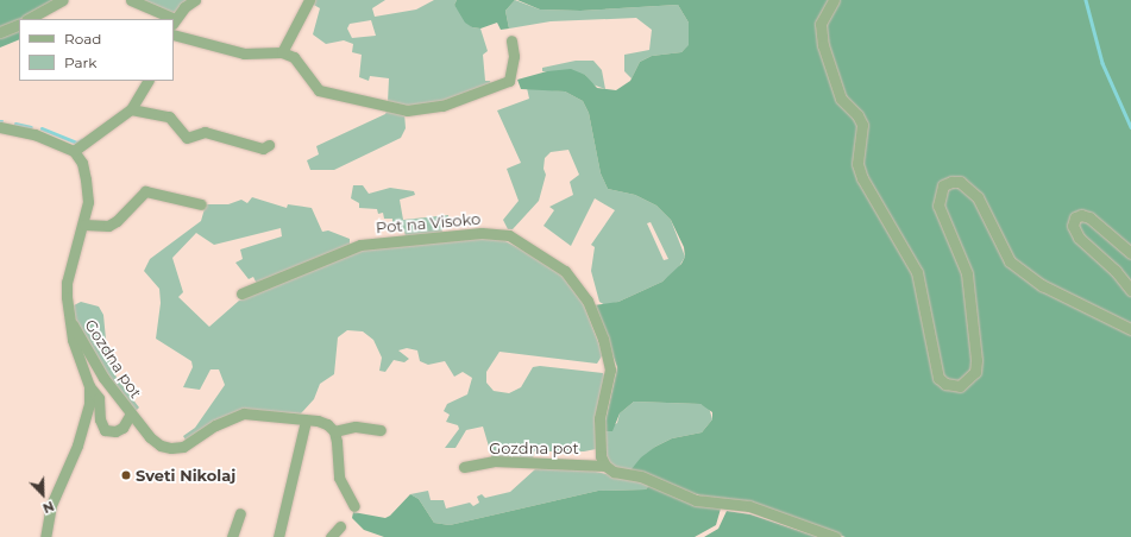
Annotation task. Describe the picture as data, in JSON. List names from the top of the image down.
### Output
{
  "streets": {
    "street": ["Pot na Visoko", "Gozdna pot"]
  },
  "crossings": [
    ["Pot na Visoko", "Gozdna pot"]
  ],
  "places": ["Sveti Nikolaj"],
  "legend": ["Road", "Park"],
  "north": "bottom right"
}
